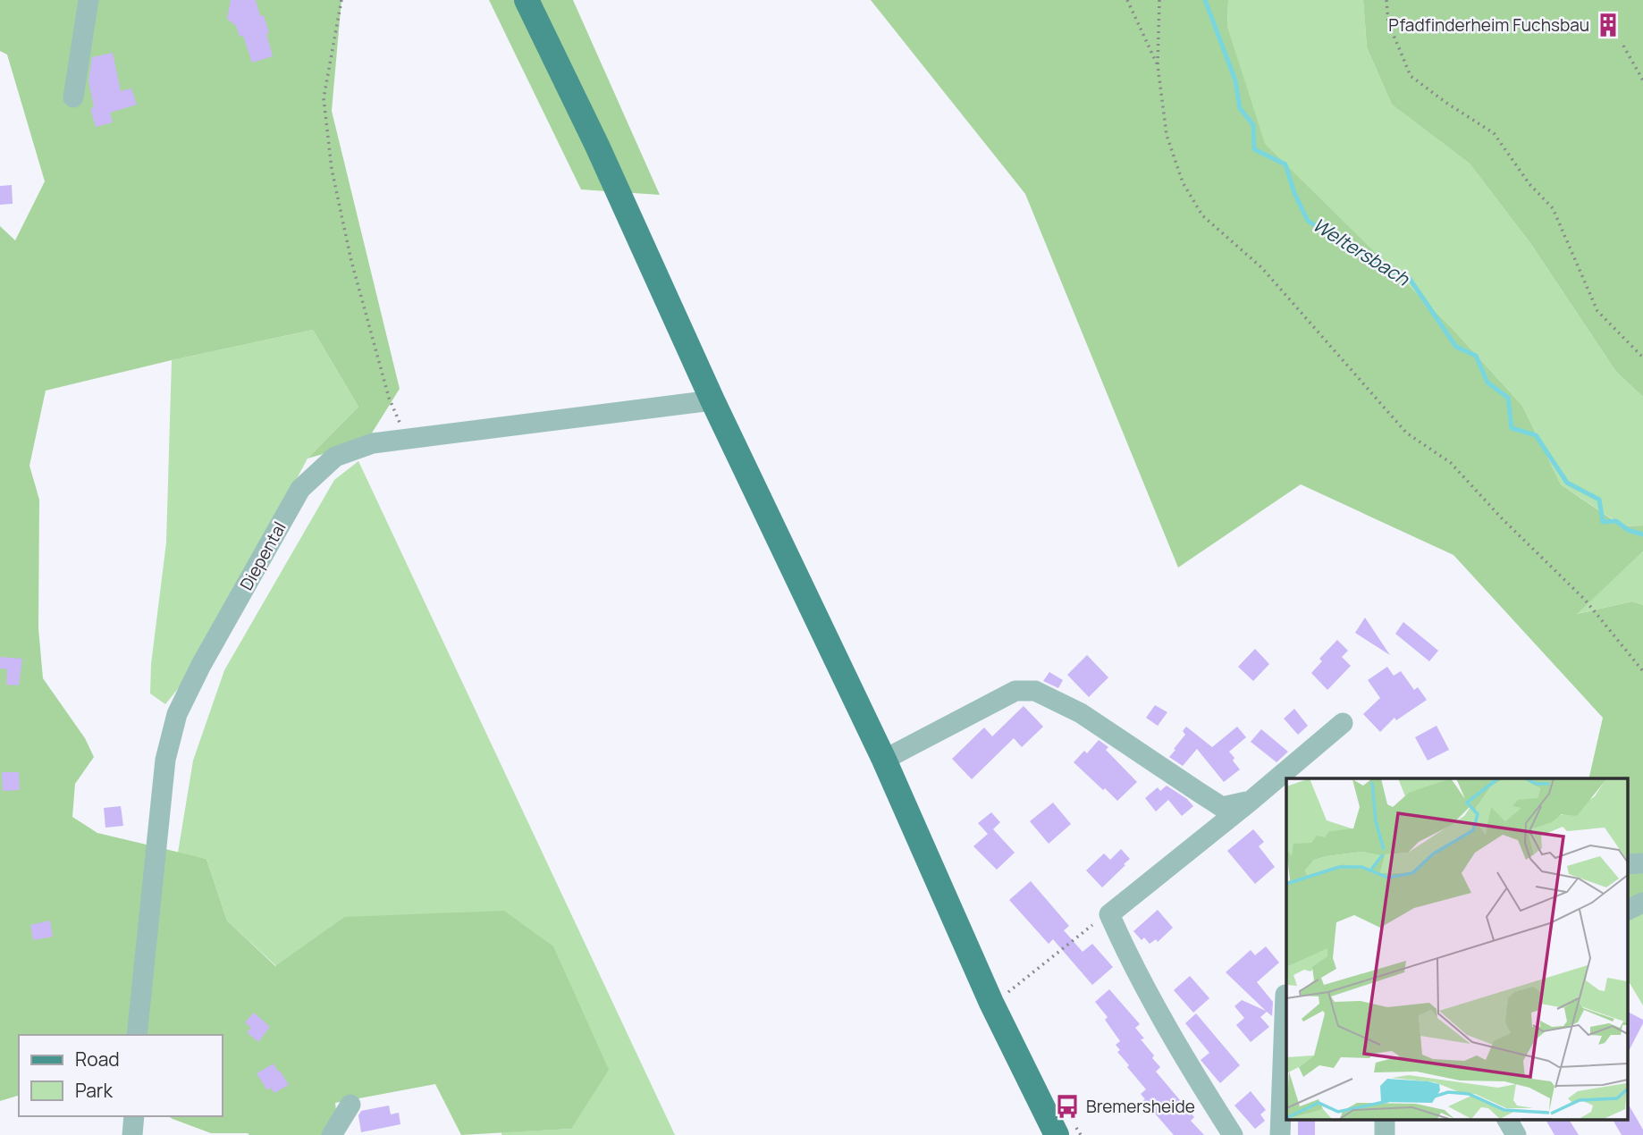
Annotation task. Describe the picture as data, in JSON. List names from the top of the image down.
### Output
{
  "streets": {
    "street": ["Diepental"]
  },
  "water": ["Weltersbach"],
  "places": {
    "building": ["Pfadfinderheim Fuchsbau"],
    "bus stop": ["Bremersheide"]
  },
  "legend": ["Road", "Park"]
}
